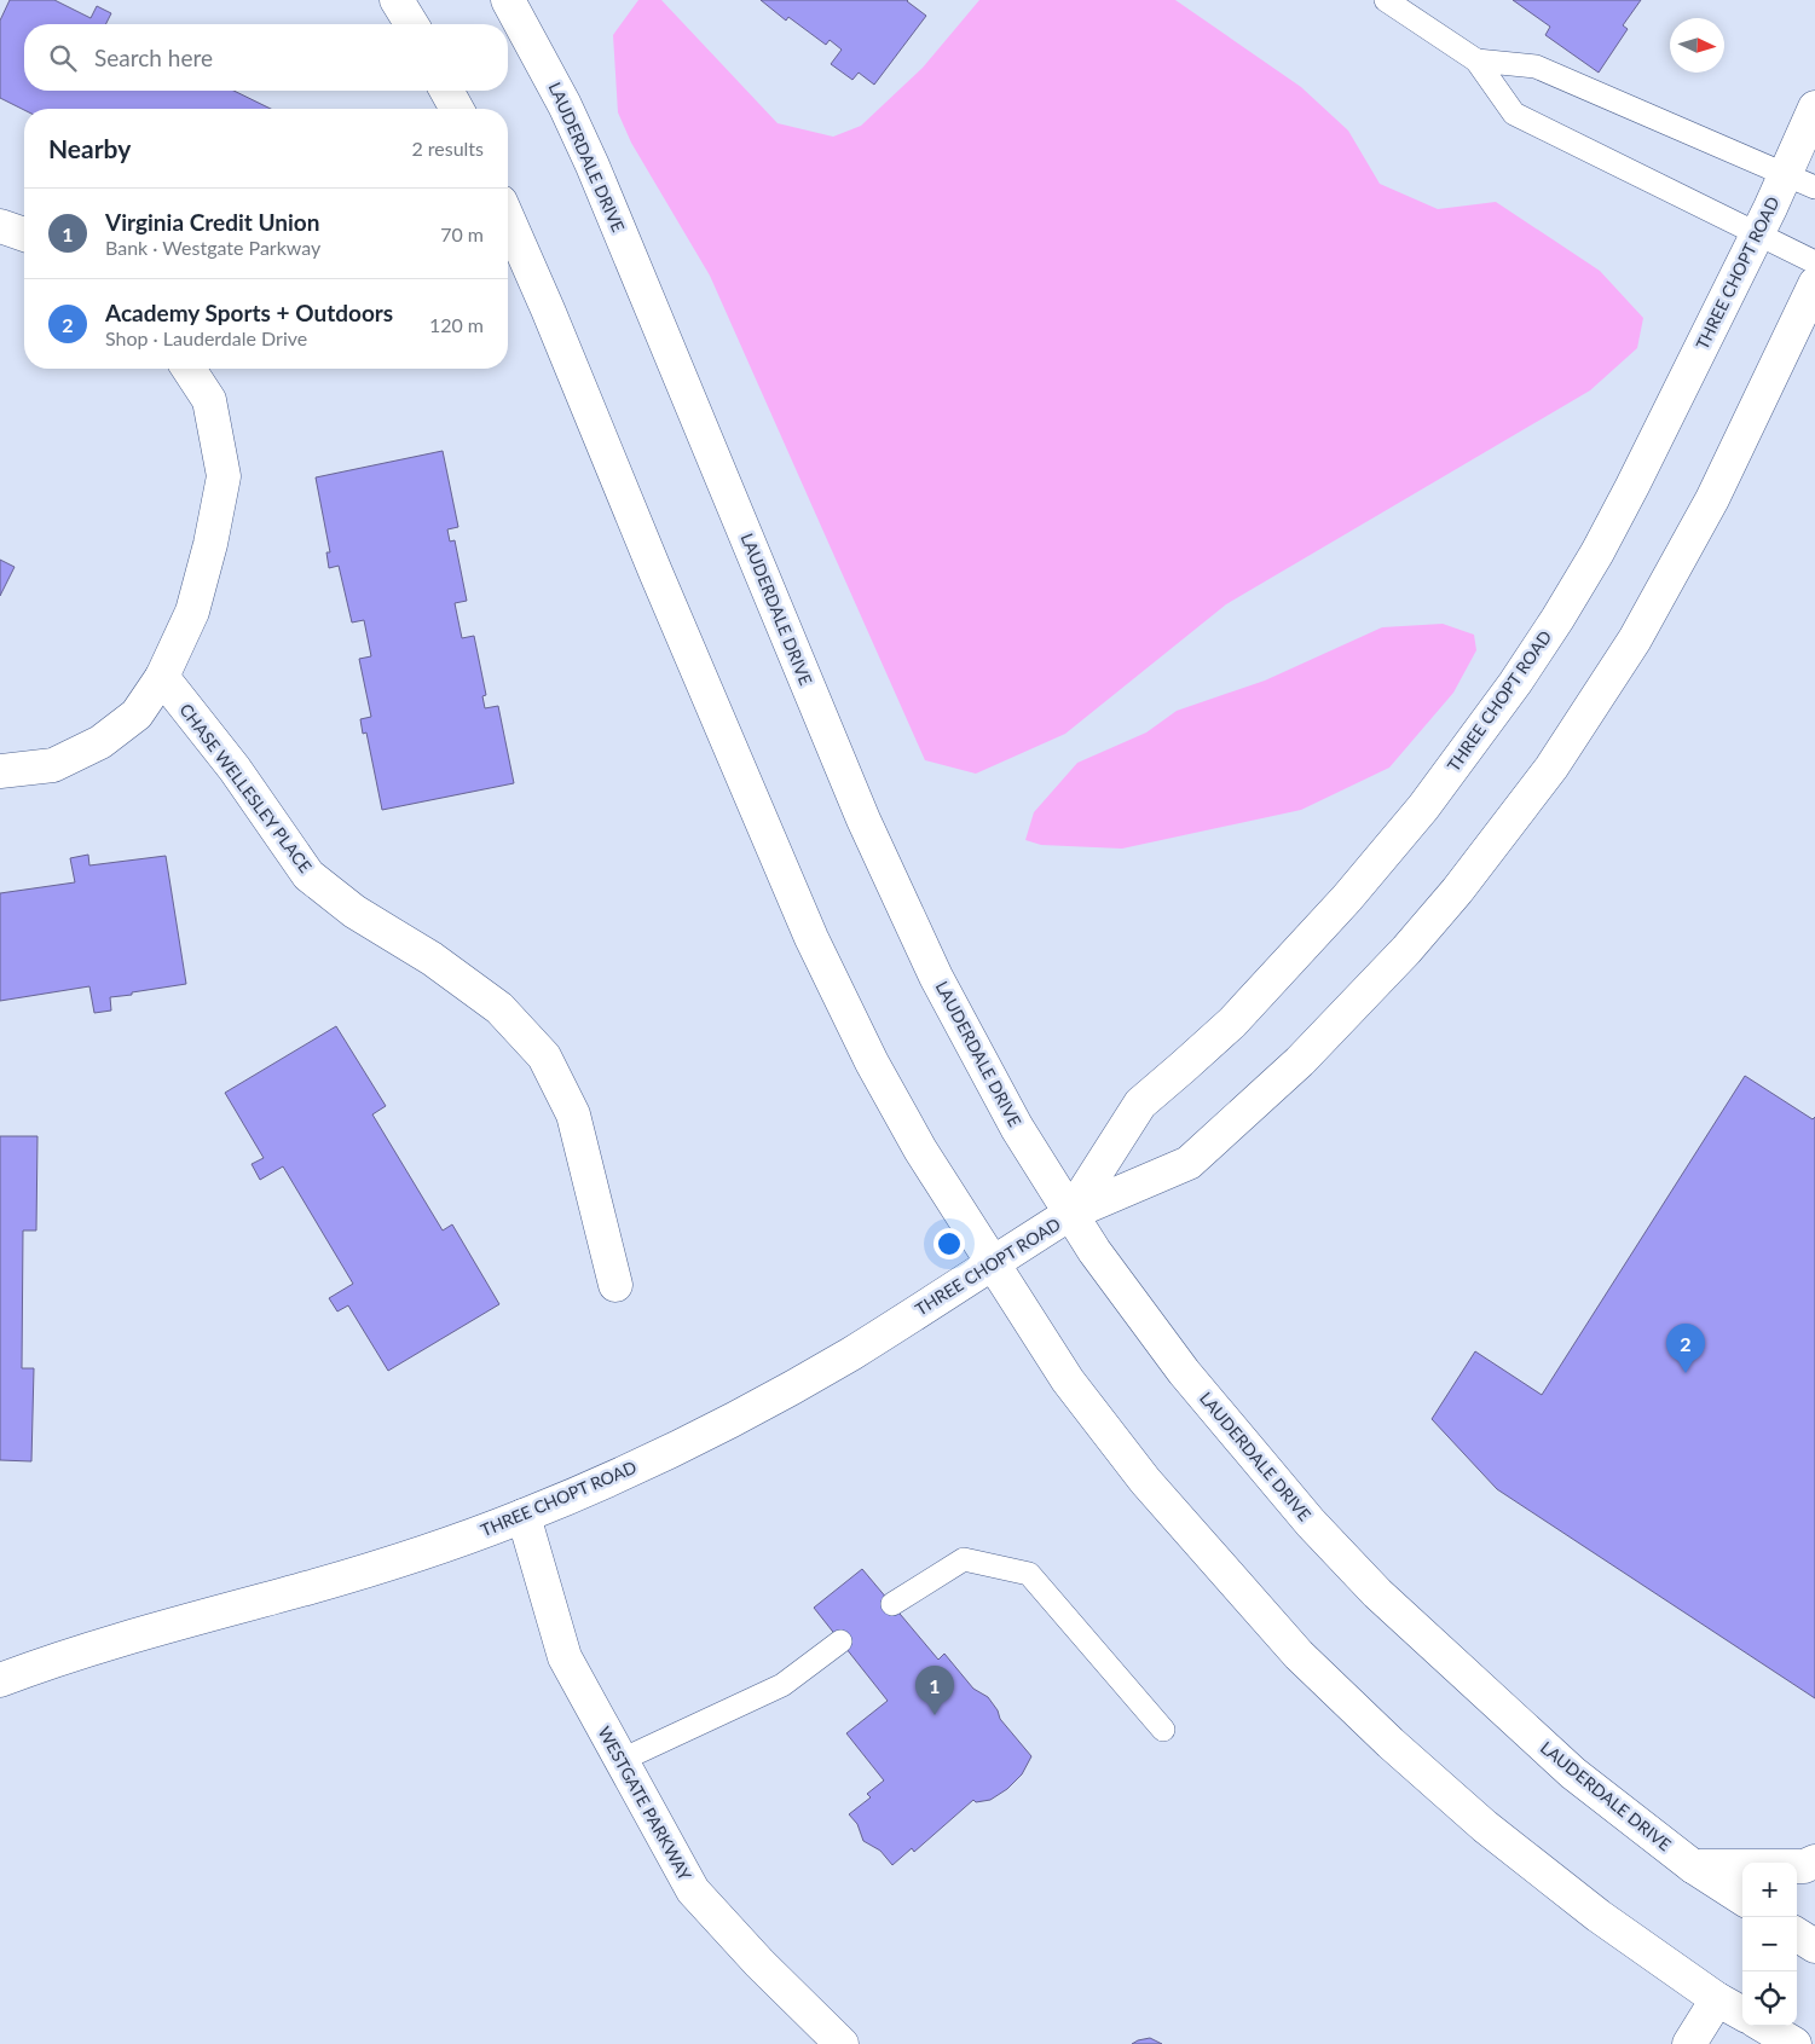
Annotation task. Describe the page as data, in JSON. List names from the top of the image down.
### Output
{
  "streets": {
    "main road": [
      "LAUDERDALE DRIVE",
      "THREE CHOPT ROAD",
      "CHASE WELLESLEY PLACE",
      "WESTGATE PARKWAY"
    ]
  },
  "crossings": [
    ["LAUDERDALE DRIVE", "THREE CHOPT ROAD"],
    ["THREE CHOPT ROAD", "WESTGATE PARKWAY"]
  ],
  "north": "right",
  "page": {
    "search": "Search here",
    "heading": ["Nearby", "2 results"],
    "list": [
      {
        "mark": "1",
        "name": "Virginia Credit Union",
        "note": "Bank · Westgate Parkway",
        "value": "70 m"
      },
      {
        "mark": "2",
        "name": "Academy Sports + Outdoors",
        "note": "Shop · Lauderdale Drive",
        "value": "120 m"
      }
    ],
    "pins": ["2", "1"],
    "map_buttons": ["+", "−"]
  }
}
